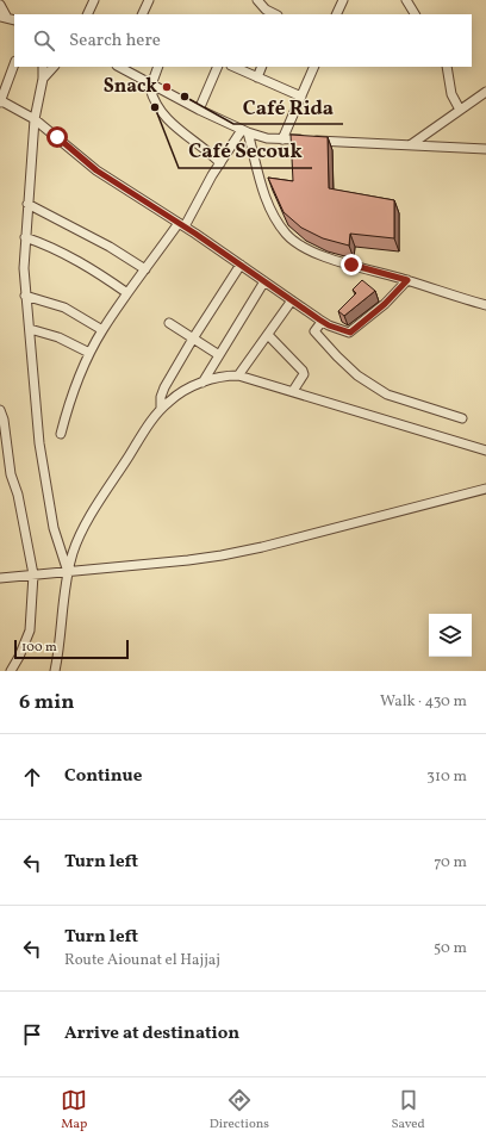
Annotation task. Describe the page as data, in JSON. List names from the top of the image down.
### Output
{
  "places": ["Snack", "Café Rida", "Café Secouk"],
  "scale_bar": "100 m",
  "page": {
    "search": "Search here",
    "scale": "100 m",
    "heading": ["6 min", "Walk · 430 m"],
    "list": [
      ["Continue", "310 m"],
      ["Turn left", "70 m"],
      ["Turn left", "Route Aiounat el Hajjaj", "50 m"],
      "Arrive at destination"
    ],
    "nav": ["Map", "Directions", "Saved"]
  }
}
